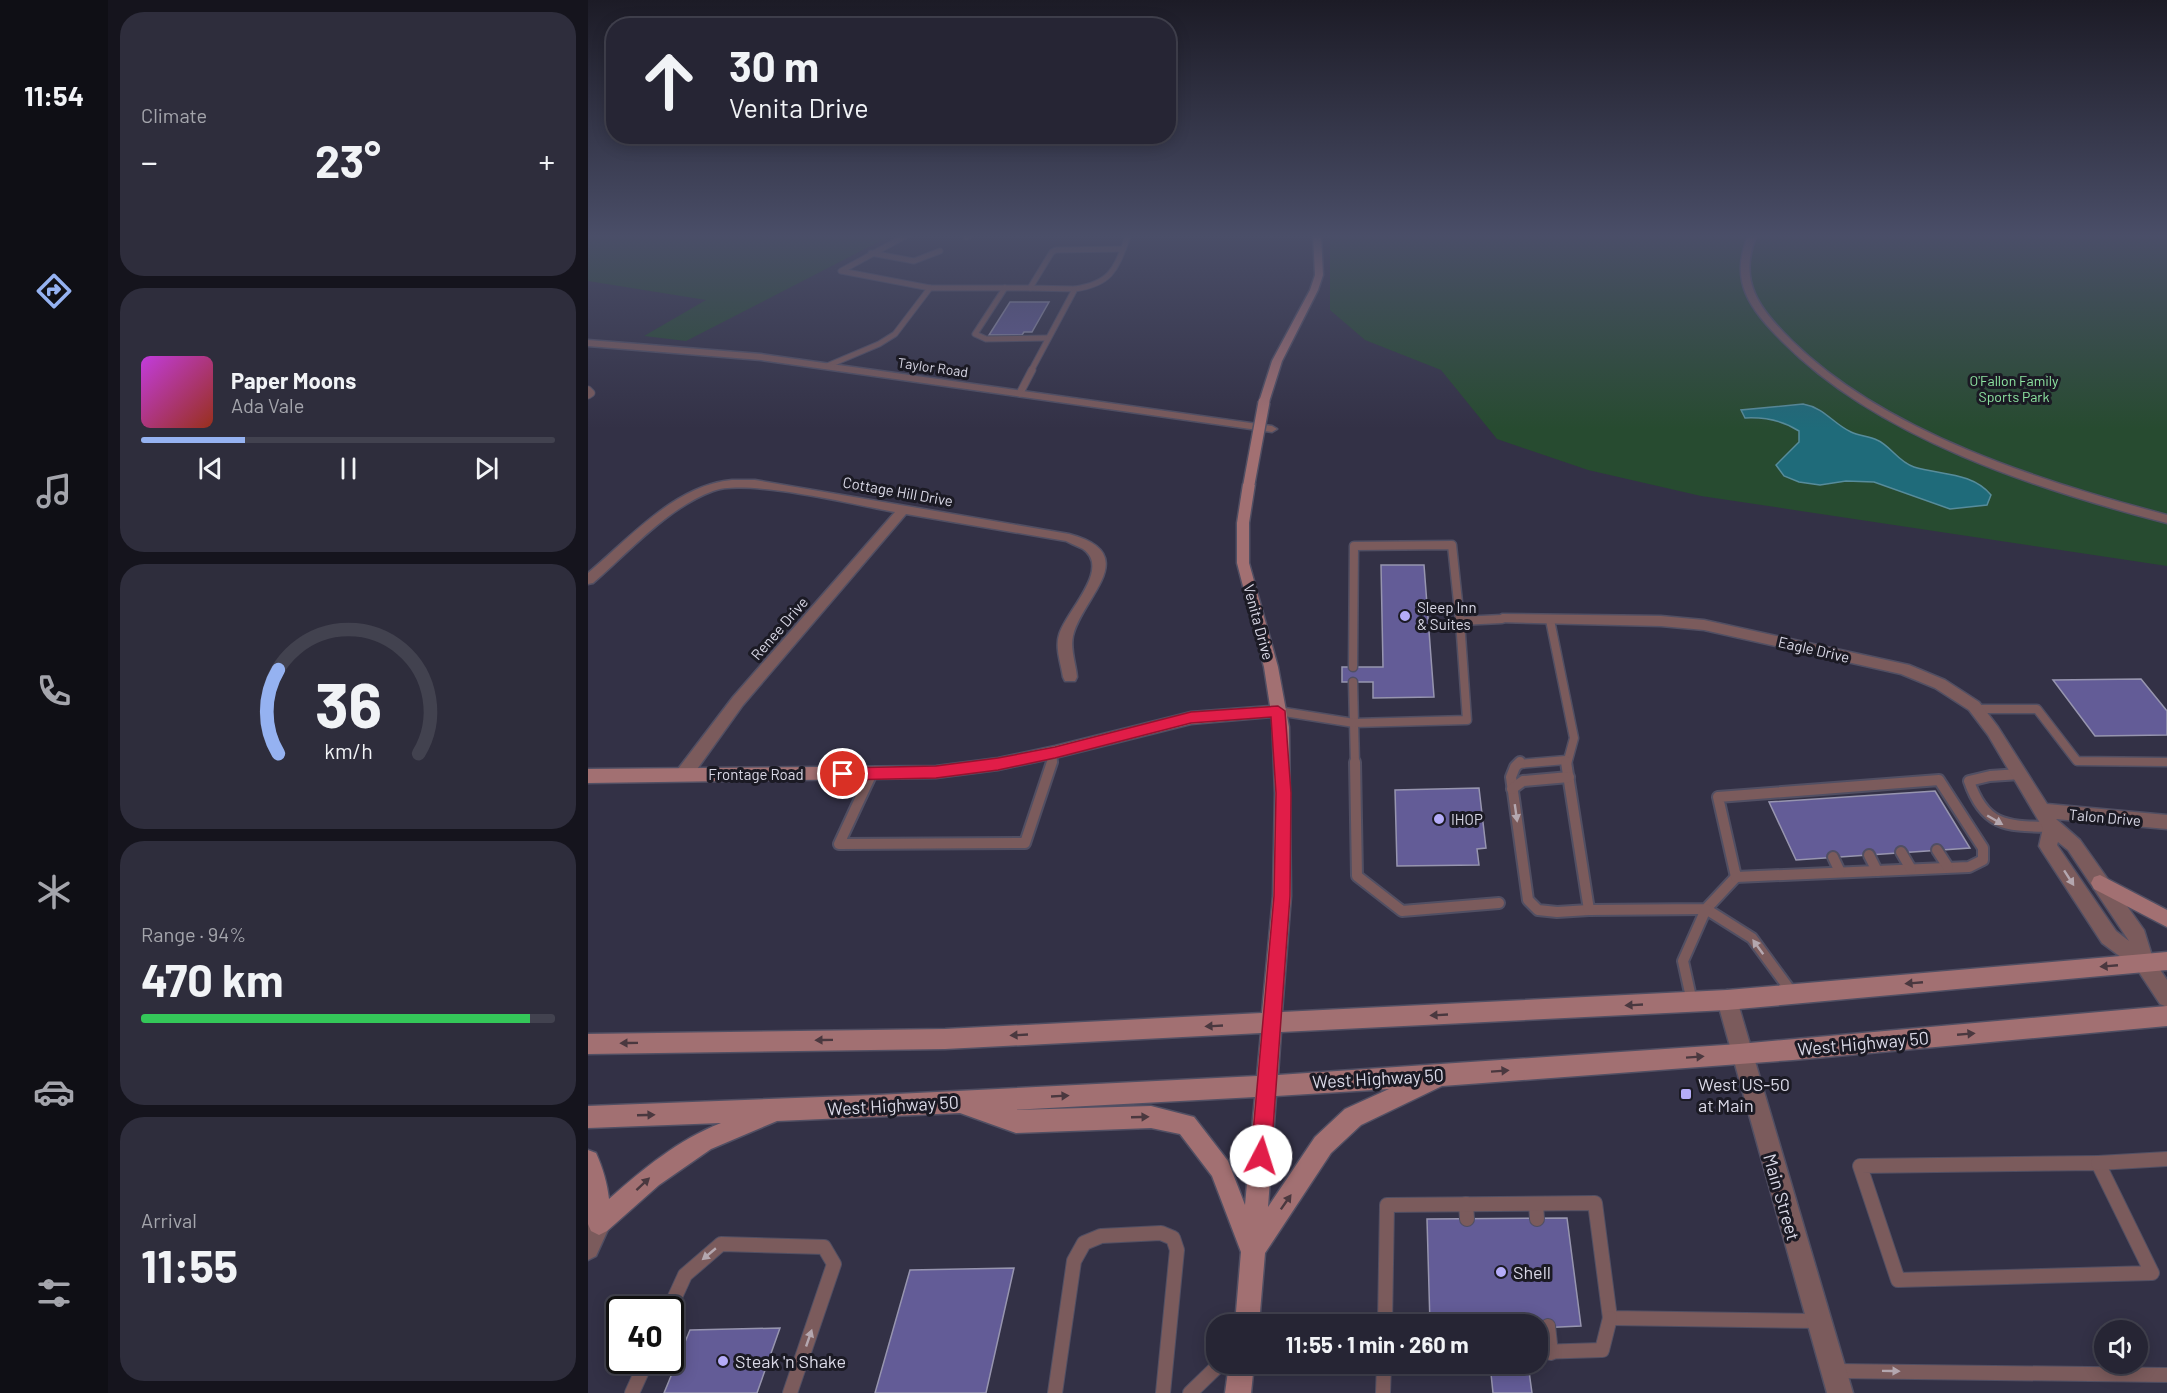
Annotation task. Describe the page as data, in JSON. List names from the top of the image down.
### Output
{
  "streets": {
    "main road": ["Venita Drive", "Frontage Road", "West Highway 50"],
    "street": [
      "Taylor Road",
      "Cottage Hill Drive",
      "Renee Drive",
      "Eagle Drive",
      "Talon Drive",
      "Main Street"
    ]
  },
  "crossings": [
    ["Cottage Hill Drive", "Renee Drive"],
    ["Venita Drive", "Frontage Road"],
    ["Venita Drive", "West Highway 50"],
    ["Renee Drive", "Frontage Road"],
    ["Eagle Drive", "Talon Drive"],
    ["West Highway 50", "Main Street"]
  ],
  "parks": ["O'Fallon Family Sports Park"],
  "places": {
    "other": [
      "Sleep Inn & Suites",
      "IHOP",
      "Shell",
      "Steak 'n Shake"
    ],
    "transit": ["West US-50 at Main"]
  },
  "page": {
    "tabs": "11:54",
    "tile": [
      "Climate",
      ["Range · 94%", "470 km"],
      ["Arrival", "11:55"]
    ],
    "turn": ["30 m", "Venita Drive"],
    "heat": ["−", "23°", "+"],
    "song": ["Paper Moons", "Ada Vale"],
    "limit": "40",
    "trip": "11:55 · 1 min · 260 m",
    "gauge": ["36", "km/h"]
  }
}
